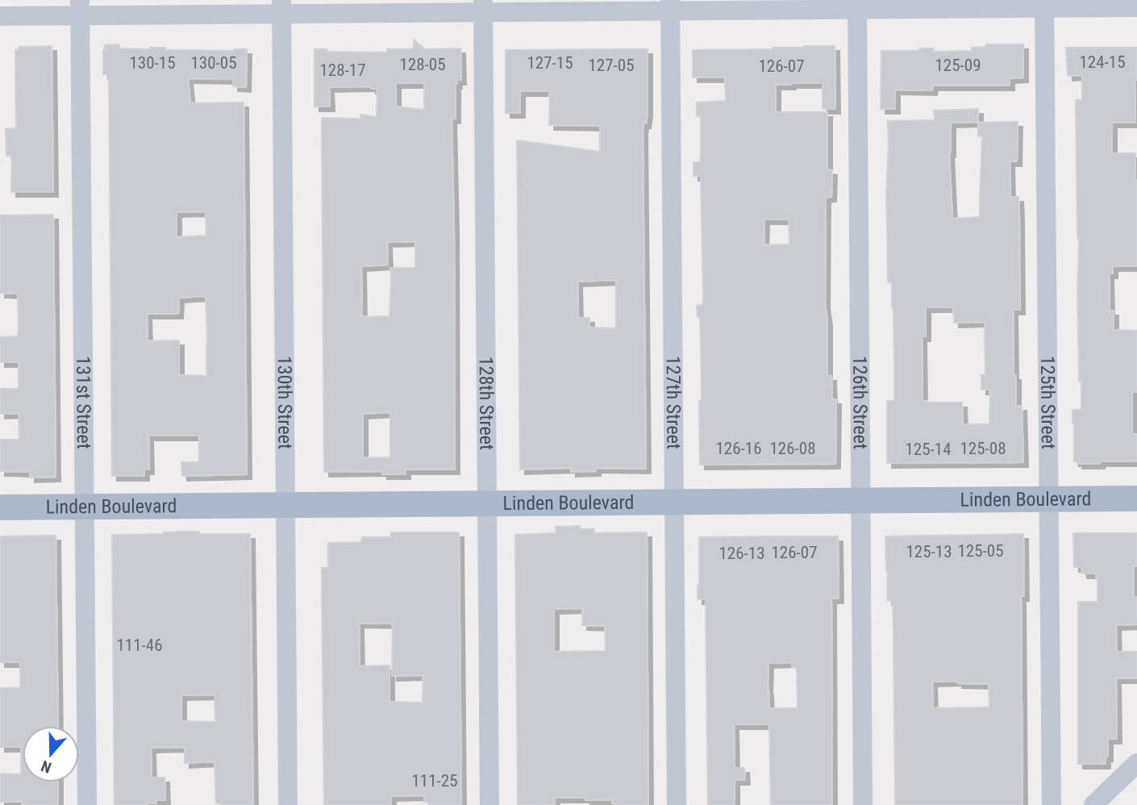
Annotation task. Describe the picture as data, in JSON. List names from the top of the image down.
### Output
{
  "streets": {
    "main road": ["Linden Boulevard"],
    "street": [
      "131st Street",
      "130th Street",
      "128th Street",
      "127th Street",
      "126th Street",
      "125th Street"
    ]
  },
  "crossings": [
    ["131st Street", "Linden Boulevard"],
    ["130th Street", "Linden Boulevard"],
    ["128th Street", "Linden Boulevard"],
    ["127th Street", "Linden Boulevard"],
    ["126th Street", "Linden Boulevard"],
    ["125th Street", "Linden Boulevard"]
  ],
  "house_numbers": [
    "124-15",
    "130-15",
    "130-05",
    "127-15",
    "128-05",
    "127-05",
    "125-09",
    "126-07",
    "128-17",
    "126-16",
    "126-08",
    "125-08",
    "125-14",
    "125-05",
    "125-13",
    "126-07",
    "126-13",
    "111-46",
    "111-25"
  ],
  "north": "bottom"
}
